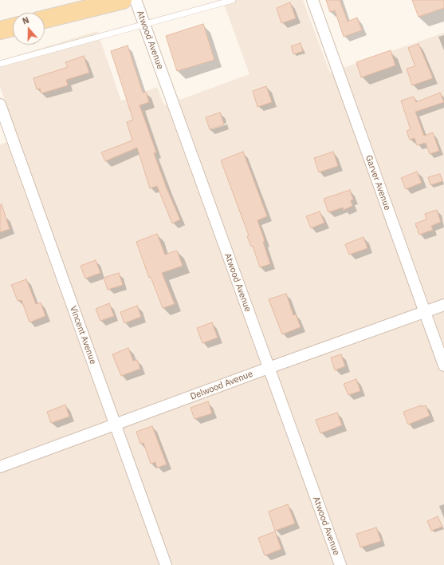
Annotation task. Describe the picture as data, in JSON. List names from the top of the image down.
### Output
{
  "streets": {
    "street": [
      "Atwood Avenue",
      "Garver Avenue",
      "Vincent Avenue",
      "Delwood Avenue"
    ]
  },
  "crossings": [
    ["Atwood Avenue", "Delwood Avenue"],
    ["Garver Avenue", "Delwood Avenue"],
    ["Vincent Avenue", "Delwood Avenue"]
  ],
  "north": "top"
}
